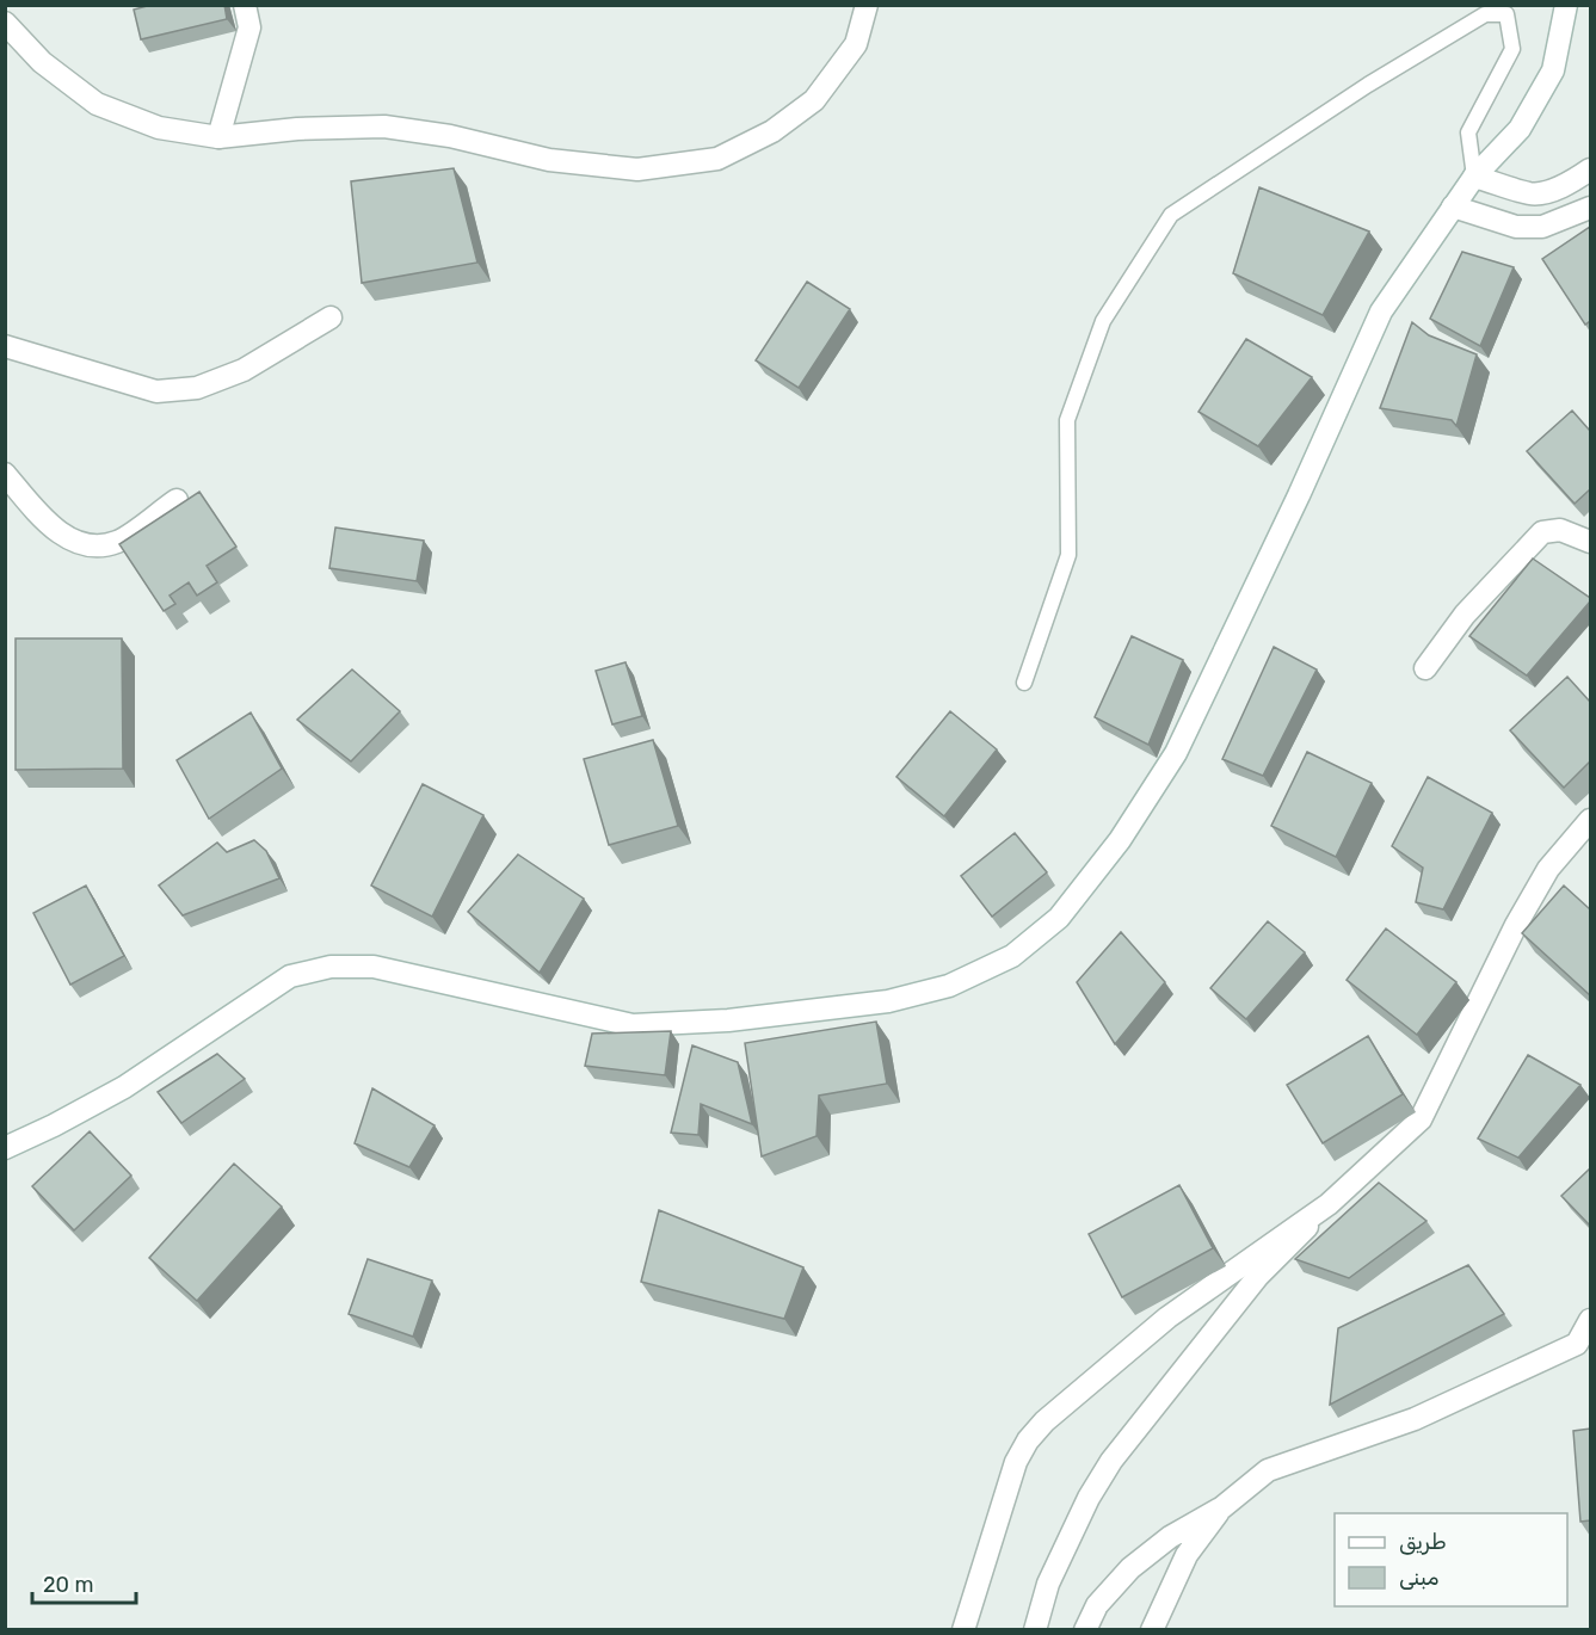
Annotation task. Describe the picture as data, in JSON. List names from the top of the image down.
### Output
{
  "legend": ["طريق", "مبنى"],
  "scale_bar": "20 m"
}
